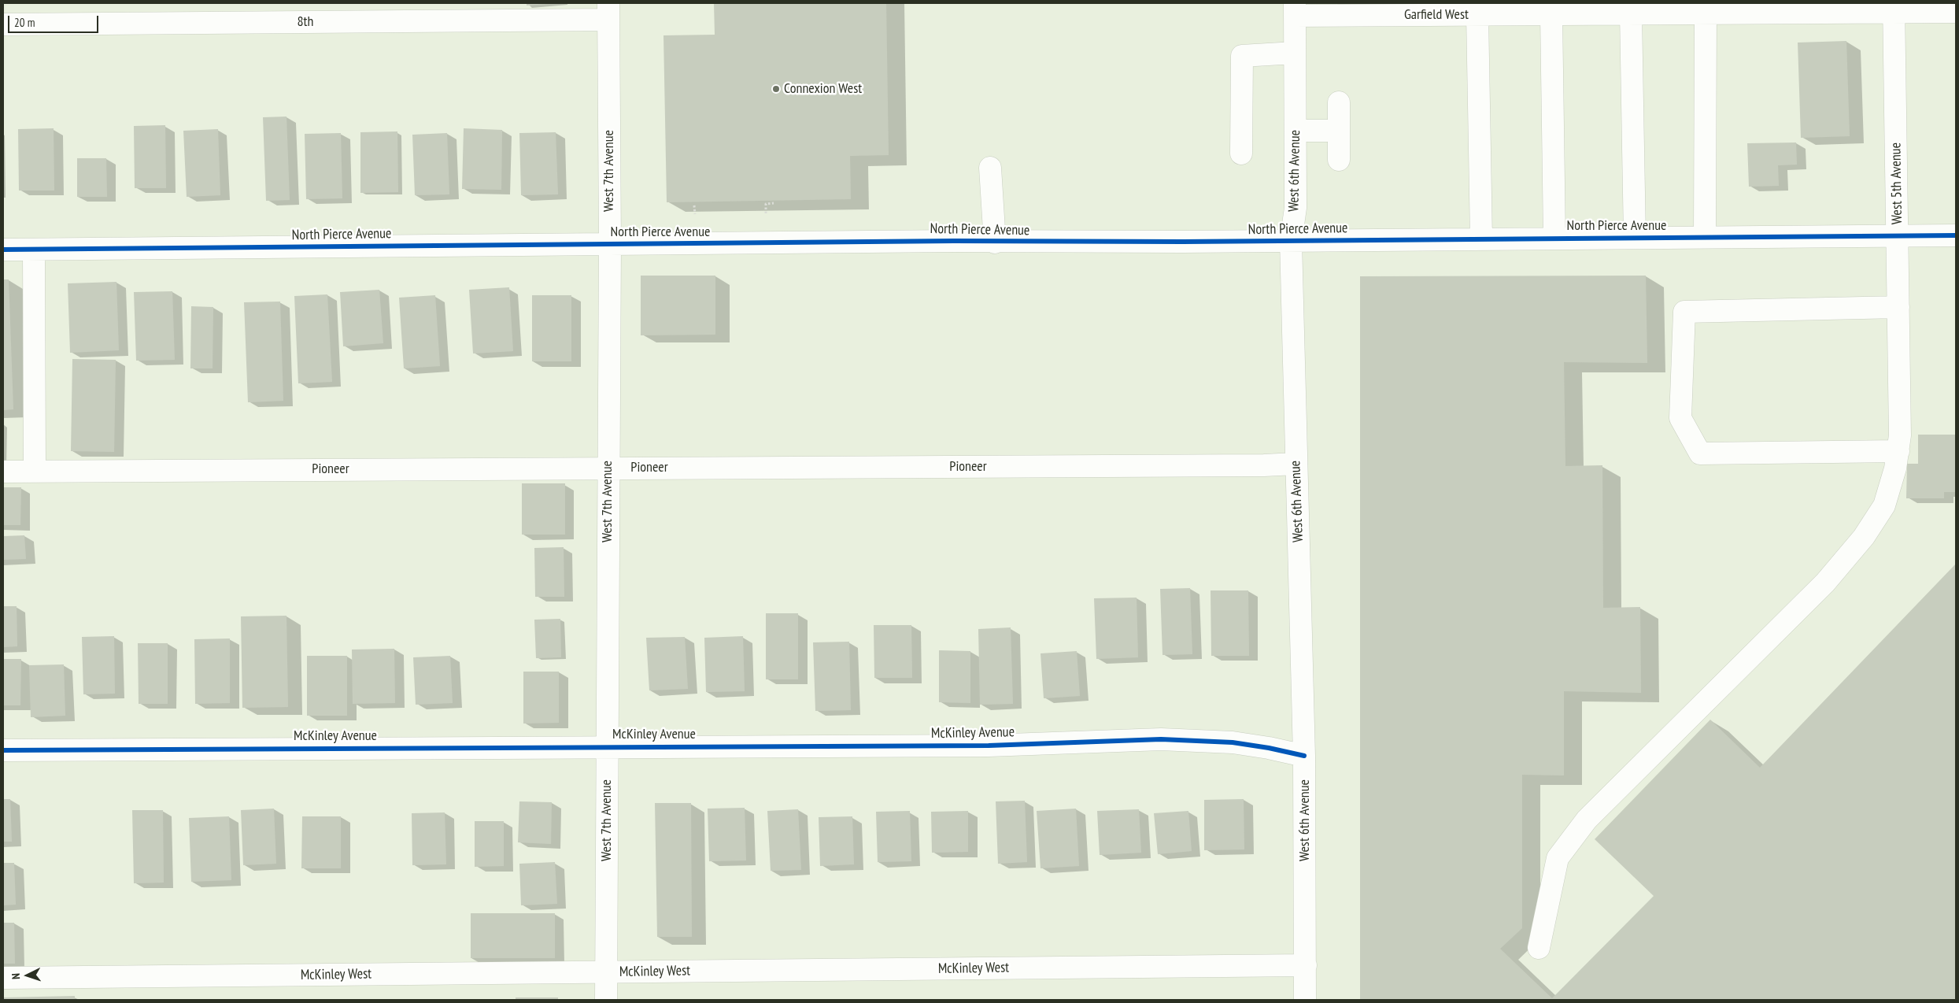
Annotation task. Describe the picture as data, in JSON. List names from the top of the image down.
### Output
{
  "streets": {
    "street": [
      "Garfield West",
      "8th",
      "West 7th Avenue",
      "West 6th Avenue",
      "West 5th Avenue",
      "North Pierce Avenue",
      "Pioneer",
      "McKinley Avenue",
      "McKinley West"
    ]
  },
  "crossings": [
    ["Garfield West", "West 6th Avenue"],
    ["Garfield West", "West 5th Avenue"],
    ["8th", "West 7th Avenue"],
    ["West 7th Avenue", "North Pierce Avenue"],
    ["West 7th Avenue", "Pioneer"],
    ["West 7th Avenue", "McKinley Avenue"],
    ["West 7th Avenue", "McKinley West"],
    ["West 6th Avenue", "North Pierce Avenue"],
    ["West 6th Avenue", "Pioneer"],
    ["West 6th Avenue", "McKinley Avenue"],
    ["West 6th Avenue", "McKinley West"],
    ["West 5th Avenue", "North Pierce Avenue"]
  ],
  "places": ["Connexion West"],
  "scale_bar": "20 m",
  "north": "left"
}
